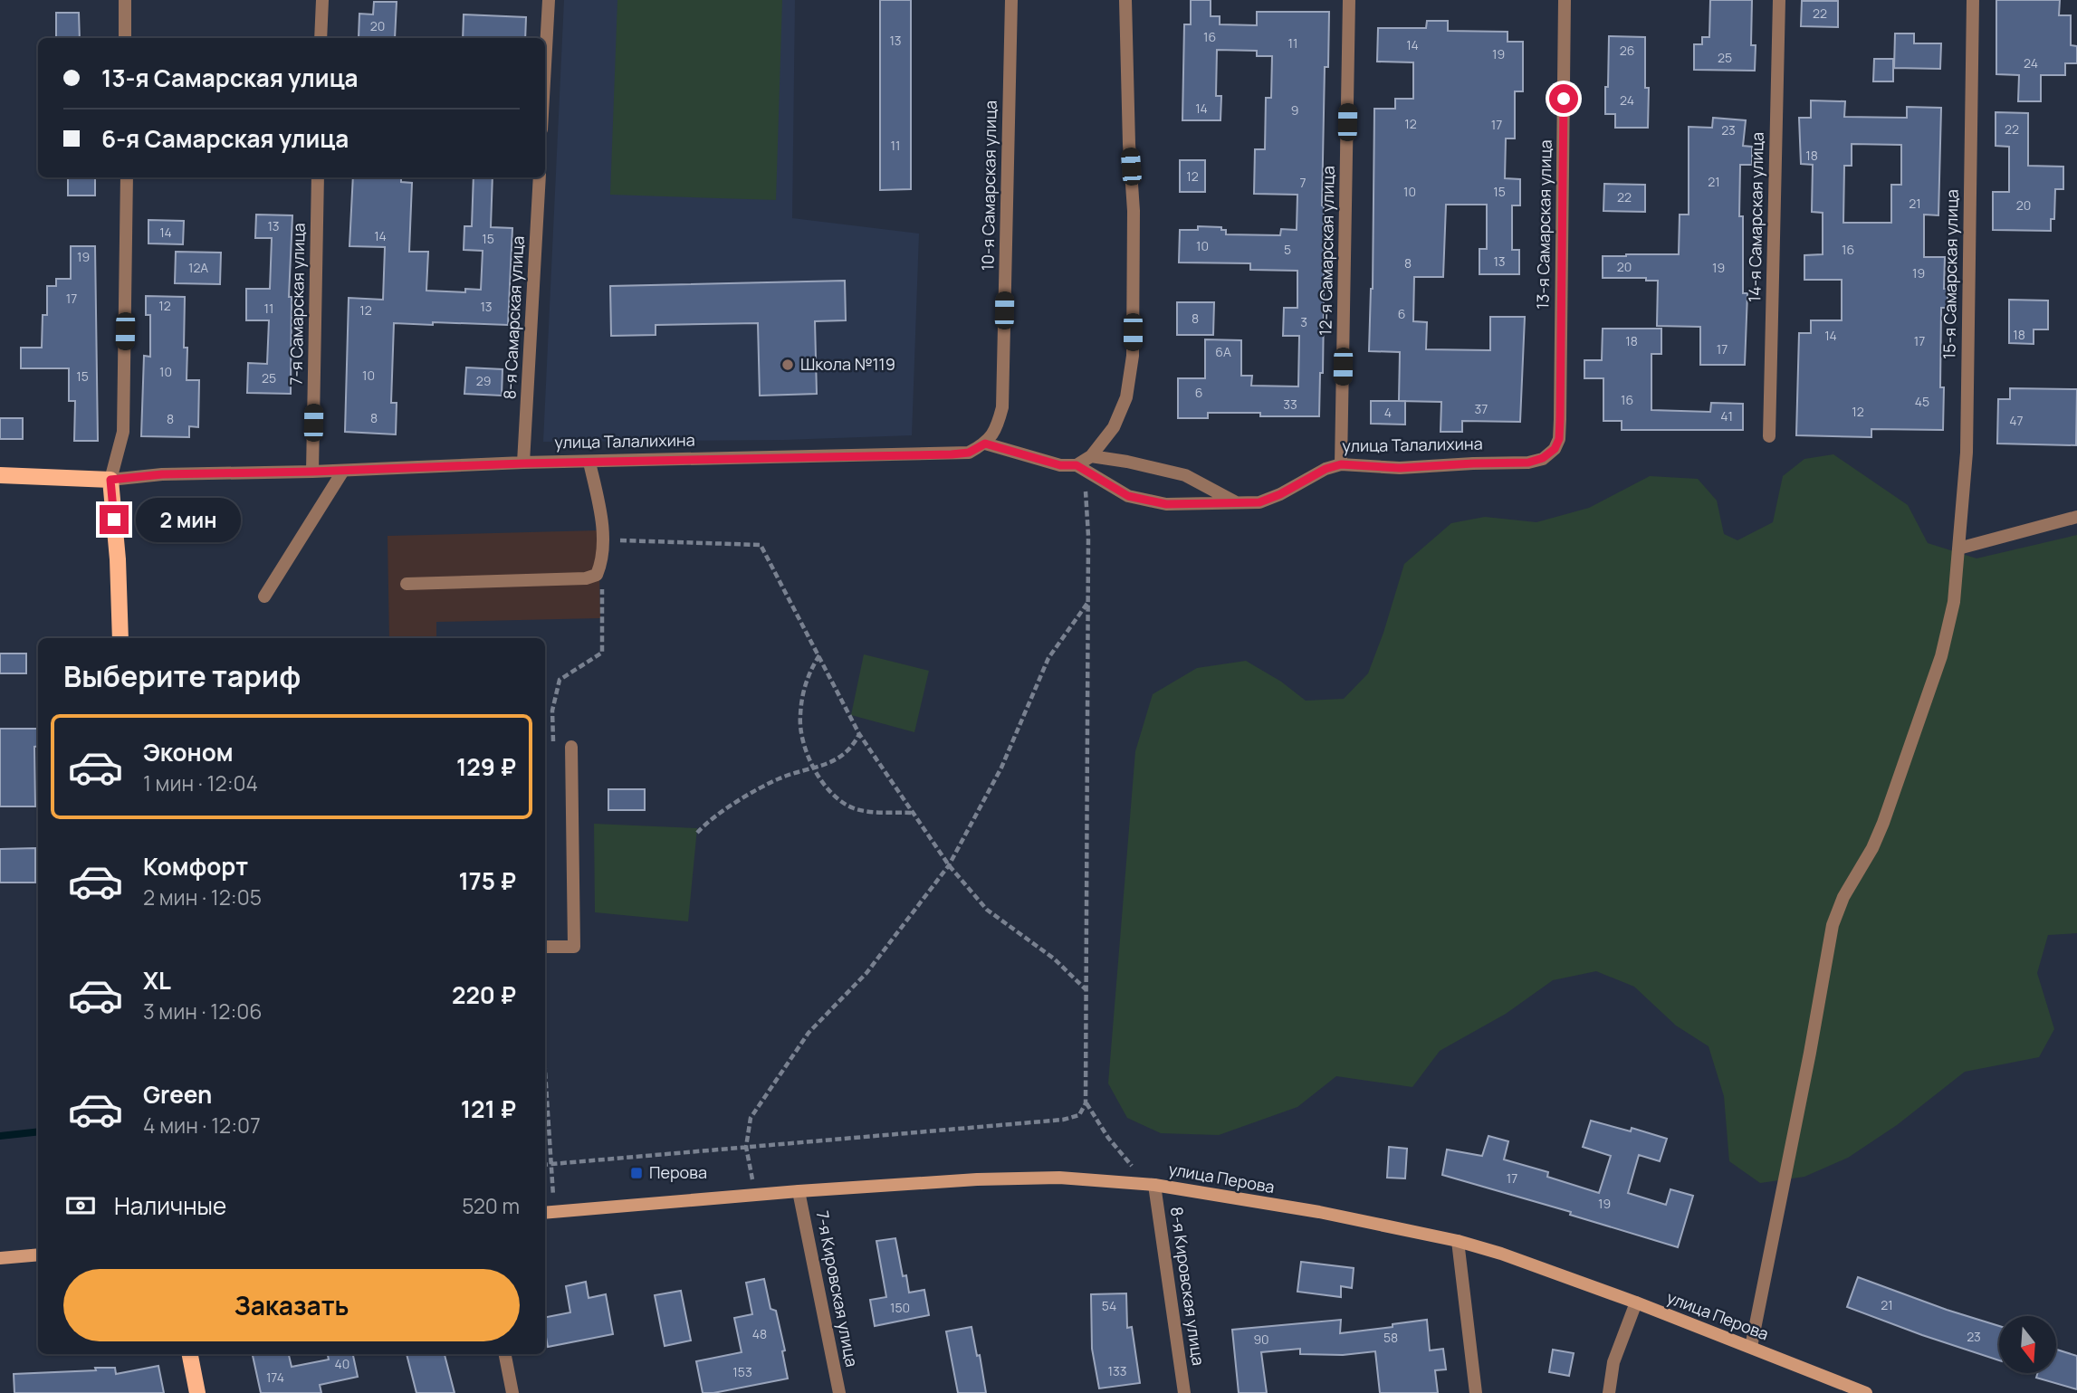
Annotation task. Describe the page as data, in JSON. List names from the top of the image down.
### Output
{
  "streets": {
    "main road": ["улица Талалихина"],
    "street": [
      "10-я Самарская улица",
      "14-я Самарская улица",
      "13-я Самарская улица",
      "12-я Самарская улица",
      "15-я Самарская улица",
      "7-я Самарская улица",
      "8-я Самарская улица",
      "улица Перова",
      "8-я Кировская улица",
      "7-я Кировская улица"
    ]
  },
  "crossings": [
    ["10-я Самарская улица", "улица Талалихина"],
    ["13-я Самарская улица", "улица Талалихина"],
    ["12-я Самарская улица", "улица Талалихина"],
    ["15-я Самарская улица", "улица Перова"],
    ["7-я Самарская улица", "улица Талалихина"],
    ["8-я Самарская улица", "улица Талалихина"],
    ["улица Перова", "8-я Кировская улица"],
    ["улица Перова", "7-я Кировская улица"]
  ],
  "places": {
    "other": ["Школа №119"],
    "transit": ["Перова"]
  },
  "house_numbers": [
    "22",
    "20",
    "16",
    "13",
    "11",
    "14",
    "26",
    "19",
    "25",
    "24",
    "24",
    "14",
    "9",
    "12",
    "17",
    "22",
    "23",
    "11",
    "18",
    "12",
    "21",
    "7",
    "10",
    "15",
    "22",
    "21",
    "20",
    "13",
    "14",
    "14",
    "15",
    "10",
    "5",
    "16",
    "19",
    "13",
    "8",
    "20",
    "12А",
    "19",
    "19",
    "17",
    "12",
    "13",
    "11",
    "12",
    "6",
    "8",
    "3",
    "18",
    "14",
    "18",
    "17",
    "17",
    "6А",
    "10",
    "10",
    "15",
    "25",
    "29",
    "6",
    "16",
    "45",
    "33",
    "37",
    "12",
    "4",
    "41",
    "8",
    "8",
    "47",
    "17",
    "19",
    "21",
    "54",
    "150",
    "48",
    "23",
    "58",
    "90",
    "40",
    "133",
    "153",
    "174"
  ],
  "north": "bottom",
  "page": {
    "banner": ["13-я Самарская улица", "6-я Самарская улица"],
    "bubble": "2 мин",
    "heading": "Выберите тариф",
    "list": [
      {
        "name": "Эконом",
        "note": "1 мин · 12:04",
        "value": "129 ₽"
      },
      {
        "name": "Комфорт",
        "note": "2 мин · 12:05",
        "value": "175 ₽"
      },
      {
        "name": "XL",
        "note": "3 мин · 12:06",
        "value": "220 ₽"
      },
      {
        "name": "Green",
        "note": "4 мин · 12:07",
        "value": "121 ₽"
      }
    ],
    "pay": ["Наличные", "520 m"],
    "buttons": "Заказать"
  }
}
